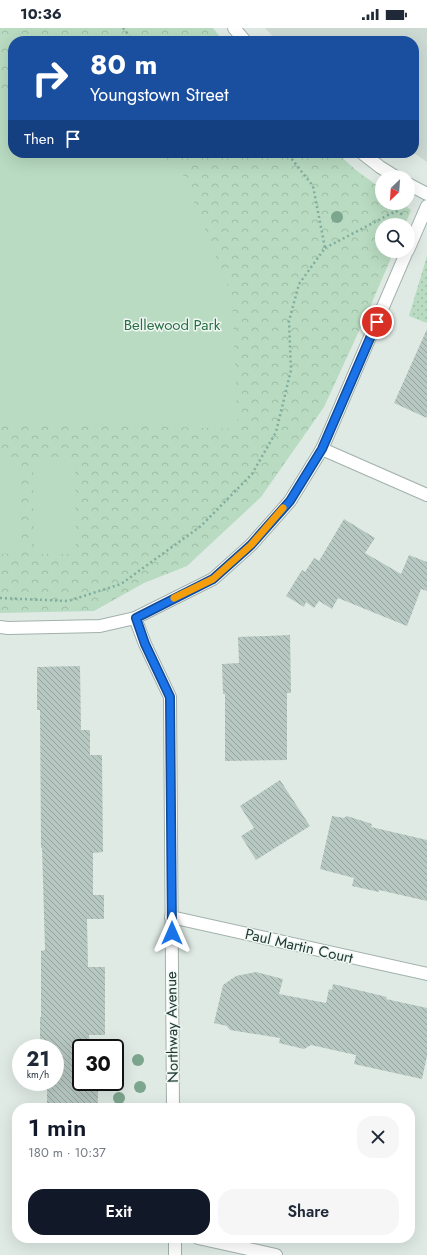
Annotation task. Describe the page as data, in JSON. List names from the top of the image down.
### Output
{
  "streets": {
    "street": ["Paul Martin Court", "Northway Avenue"]
  },
  "crossings": [
    ["Paul Martin Court", "Northway Avenue"]
  ],
  "parks": ["Bellewood Park"],
  "north": "bottom left",
  "page": {
    "status": "10:36",
    "turn": ["80 m", "Youngstown Street"],
    "then": "Then",
    "speed": "21 km/h",
    "limit": "30",
    "heading": ["1 min", "180 m · 10:37"],
    "buttons": ["Exit", "Share"]
  }
}
